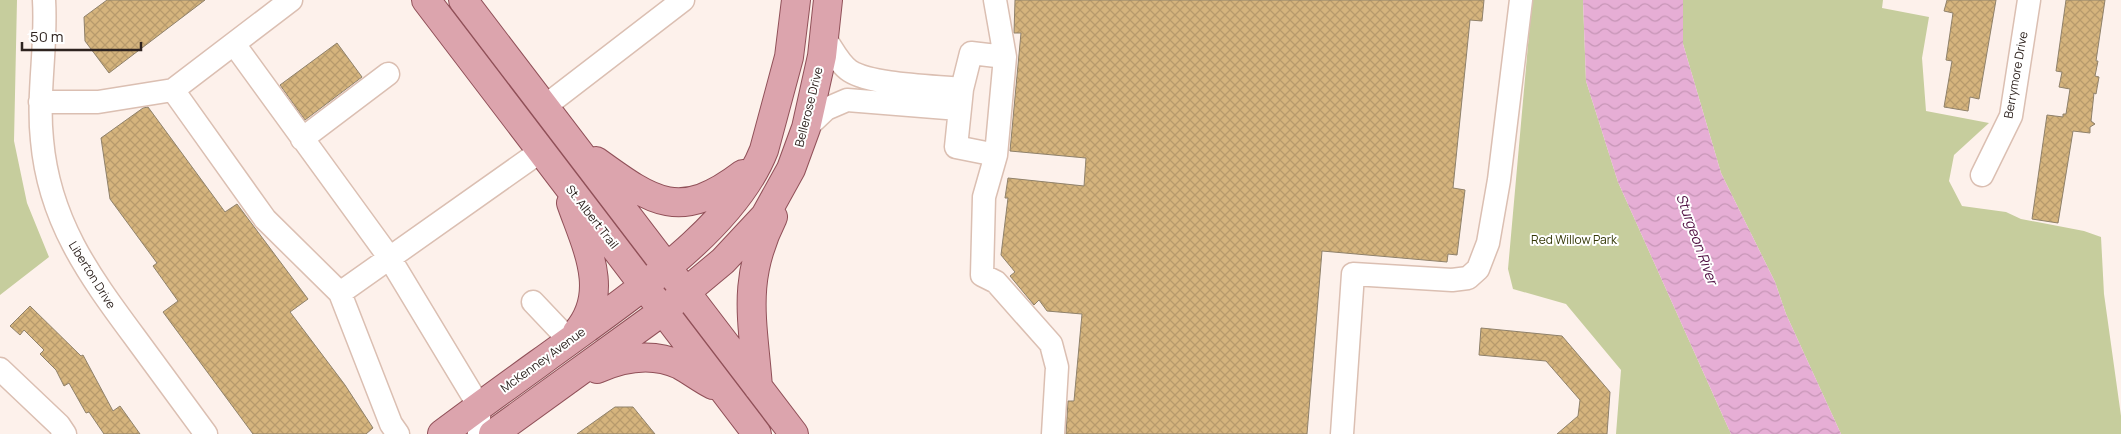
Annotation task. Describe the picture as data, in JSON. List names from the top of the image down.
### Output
{
  "streets": {
    "main road": ["Bellerose Drive", "St. Albert Trail", "McKenney Avenue"],
    "street": ["Berrymore Drive", "Liberton Drive"]
  },
  "crossings": [
    ["Bellerose Drive", "St. Albert Trail"],
    ["St. Albert Trail", "McKenney Avenue"]
  ],
  "water": ["Sturgeon River"],
  "parks": ["Red Willow Park"],
  "scale_bar": "50 m"
}
